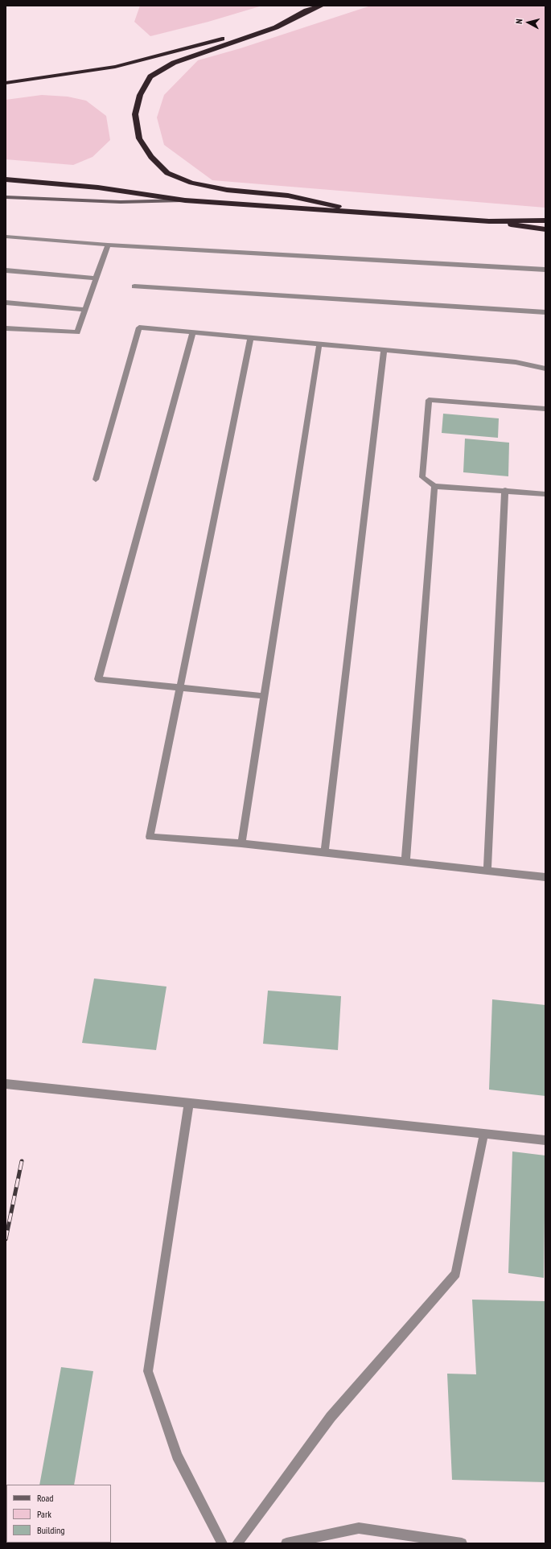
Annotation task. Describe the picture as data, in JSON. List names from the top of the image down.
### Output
{
  "legend": ["Road", "Park", "Building"],
  "north": "left"
}
